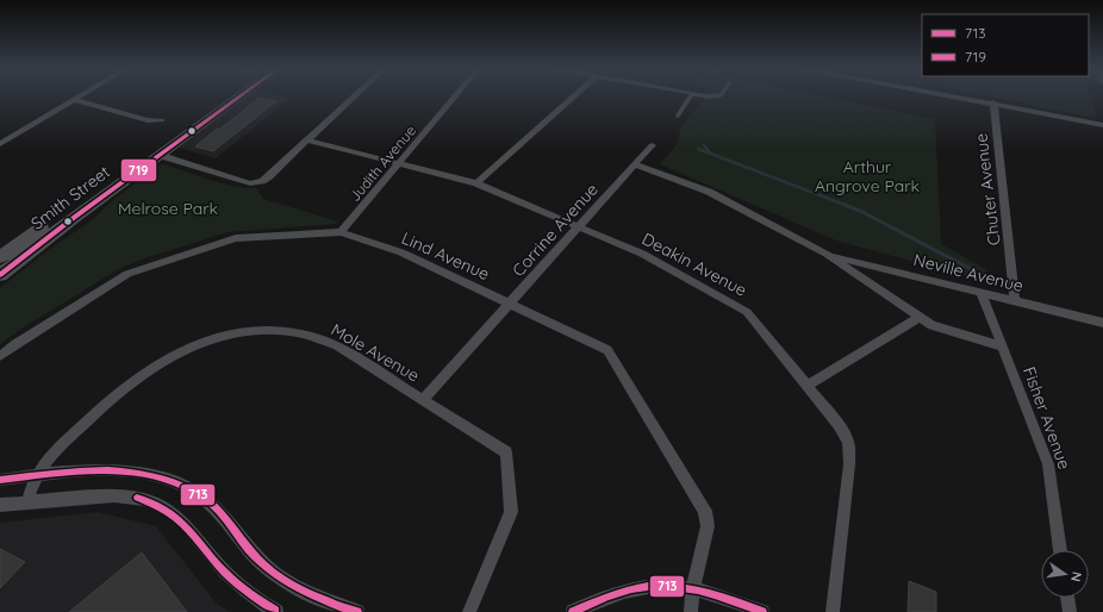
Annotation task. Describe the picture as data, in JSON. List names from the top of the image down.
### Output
{
  "streets": {
    "highway": ["Smith Street"],
    "street": [
      "Judith Avenue",
      "Chuter Avenue",
      "Corrine Avenue",
      "Lind Avenue",
      "Deakin Avenue",
      "Neville Avenue",
      "Mole Avenue",
      "Fisher Avenue"
    ]
  },
  "crossings": [
    ["Judith Avenue", "Lind Avenue"],
    ["Judith Avenue", "Deakin Avenue"],
    ["Chuter Avenue", "Neville Avenue"],
    ["Corrine Avenue", "Lind Avenue"],
    ["Corrine Avenue", "Deakin Avenue"],
    ["Corrine Avenue", "Neville Avenue"],
    ["Corrine Avenue", "Mole Avenue"],
    ["Neville Avenue", "Fisher Avenue"]
  ],
  "parks": ["Arthur Angrove Park", "Melrose Park"],
  "lines": ["transit line 719", "transit line 713"],
  "legend": ["713", "719"],
  "north": "right"
}
